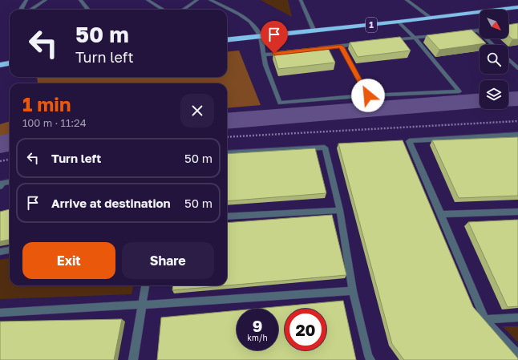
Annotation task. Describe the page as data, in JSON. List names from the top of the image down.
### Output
{
  "streets": {
    "highway": ["1"]
  },
  "north": "bottom right",
  "page": {
    "turn": ["50 m", "Turn left"],
    "heading": ["1 min", "100 m · 11:24"],
    "list": [
      {
        "name": "Turn left",
        "value": "50 m"
      },
      {
        "name": "Arrive at destination",
        "value": "50 m"
      }
    ],
    "buttons": ["Exit", "Share"],
    "speed": "9 km/h",
    "limit": "20"
  }
}
